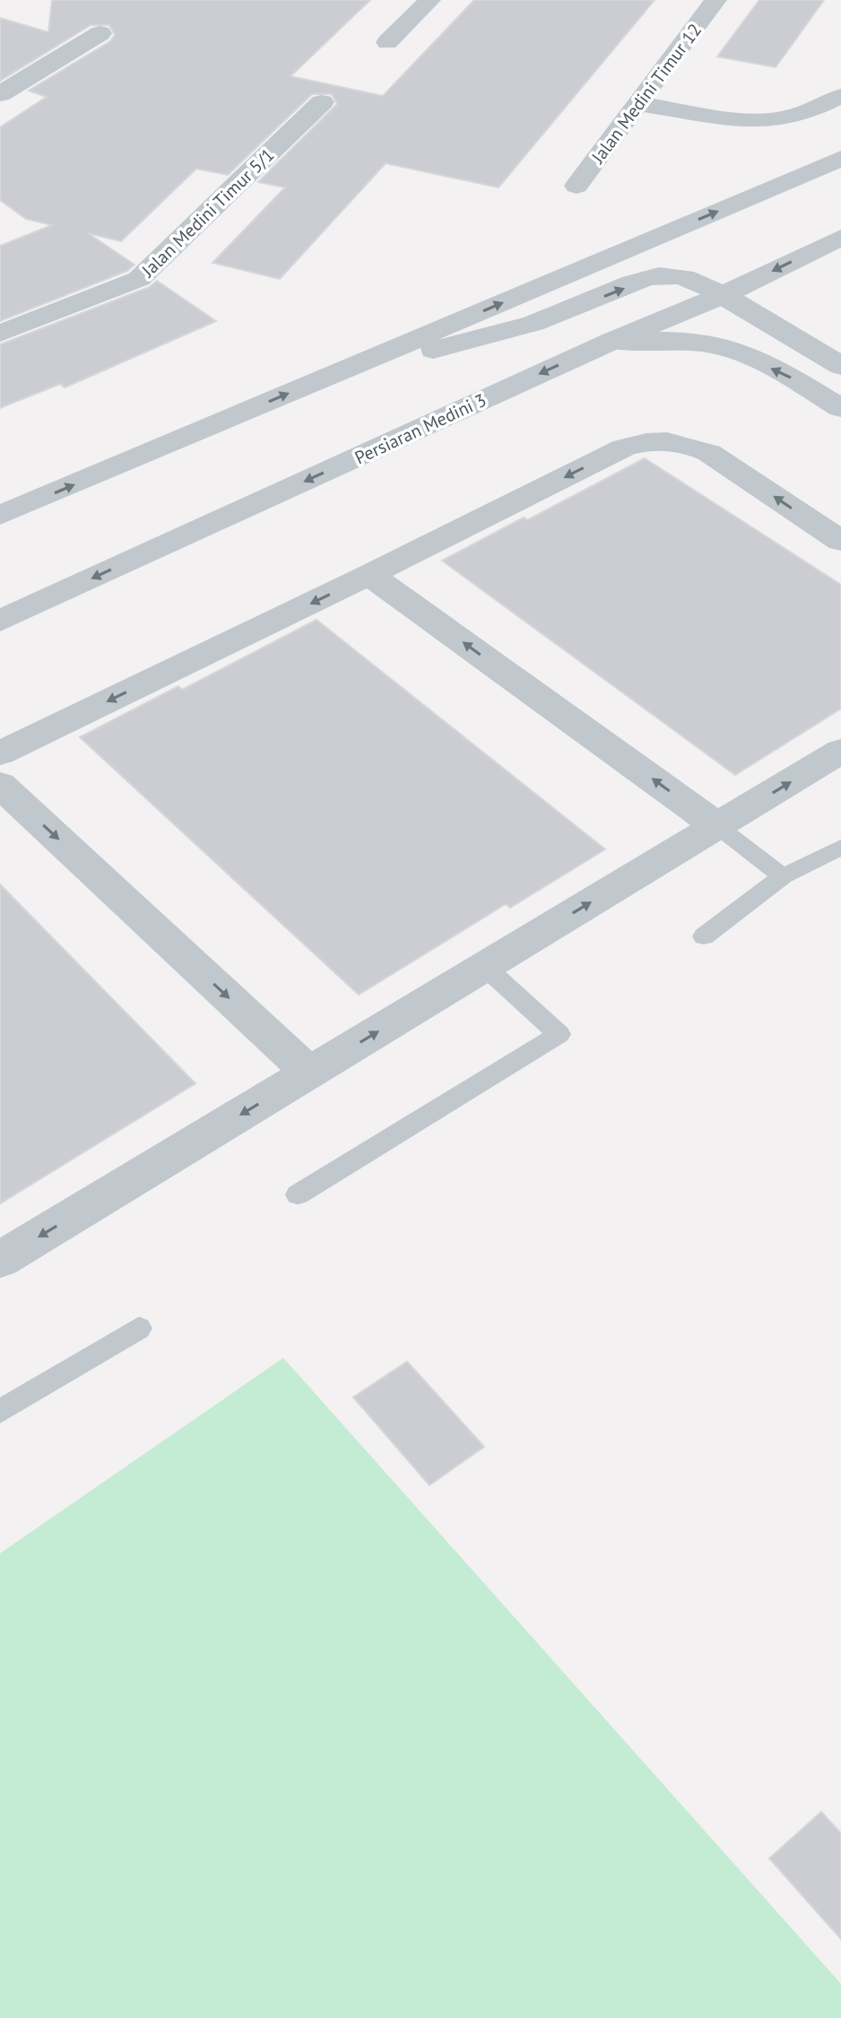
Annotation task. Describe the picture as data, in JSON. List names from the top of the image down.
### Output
{
  "streets": {
    "street": ["Jalan Medini Timur 12", "Jalan Medini Timur 5/1", "Persiaran Medini 3"]
  }
}
